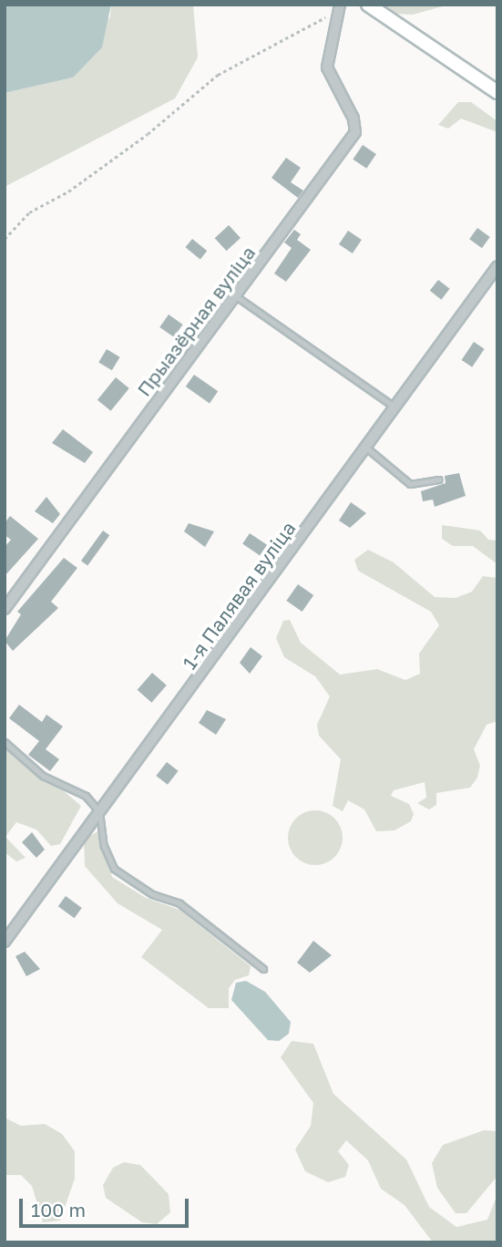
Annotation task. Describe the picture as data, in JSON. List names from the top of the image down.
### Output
{
  "streets": {
    "street": ["Прыазёрная вуліца", "1-я Палявая вуліца"]
  },
  "scale_bar": "100 m"
}
